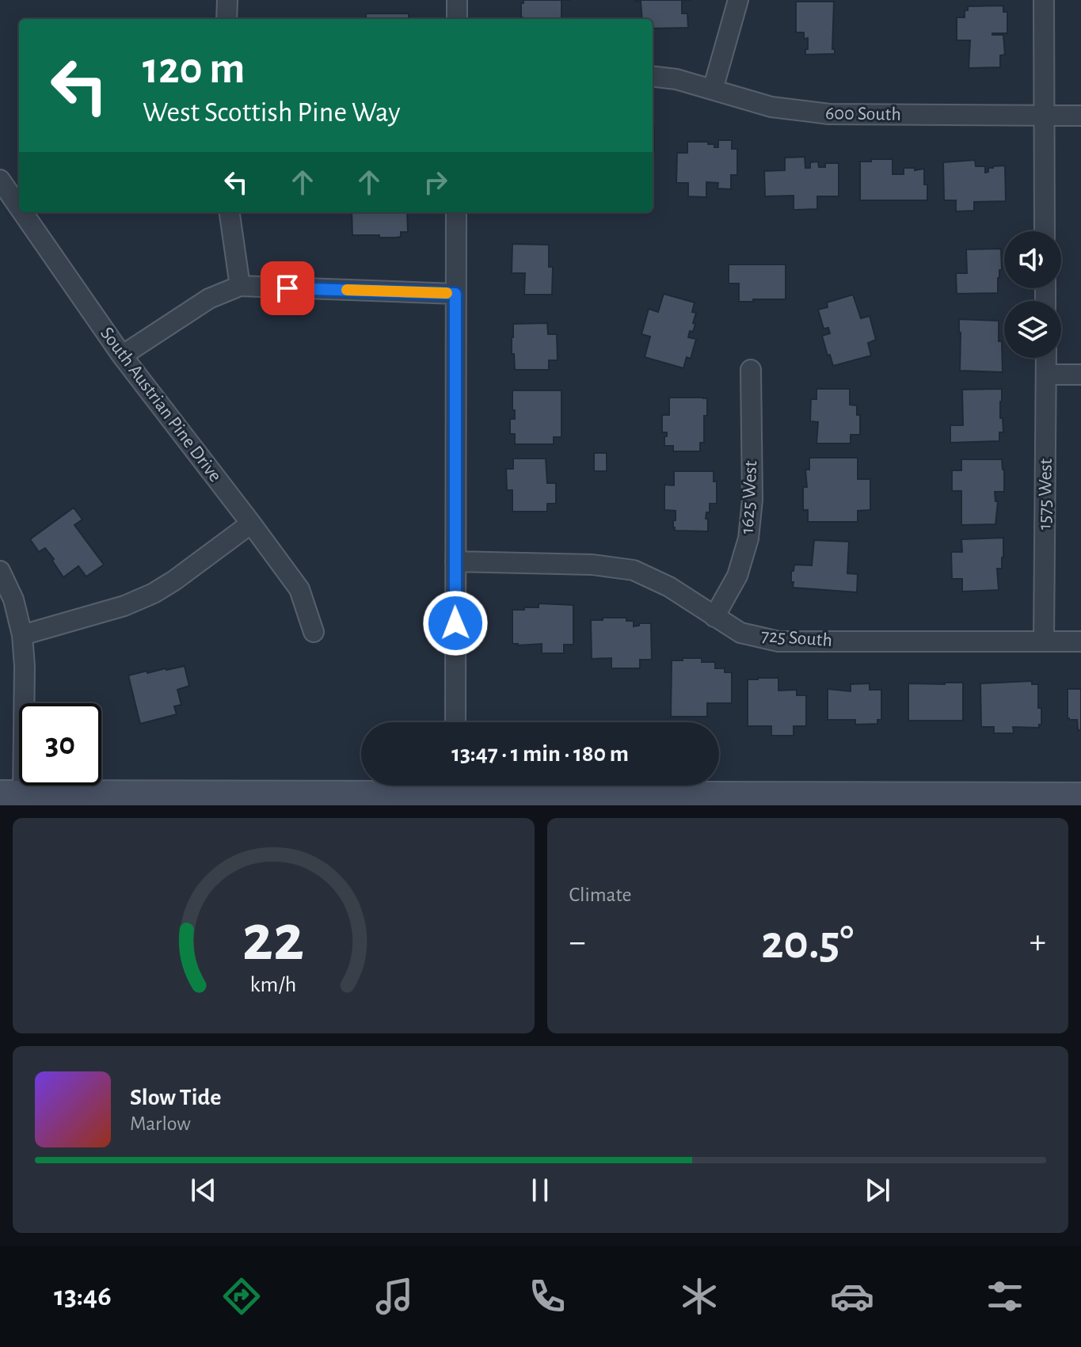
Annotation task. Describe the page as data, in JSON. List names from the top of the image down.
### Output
{
  "streets": {
    "street": [
      "600 South",
      "South Austrian Pine Drive",
      "1575 West",
      "1625 West",
      "725 South"
    ]
  },
  "crossings": [
    ["1575 West", "725 South"],
    ["1625 West", "725 South"]
  ],
  "page": {
    "turn": ["120 m", "West Scottish Pine Way"],
    "limit": "30",
    "trip": "13:47 · 1 min · 180 m",
    "tile": "Climate",
    "heat": ["−", "20.5°", "+"],
    "song": ["Slow Tide", "Marlow"],
    "tabs": "13:46",
    "gauge": ["22", "km/h"]
  }
}
